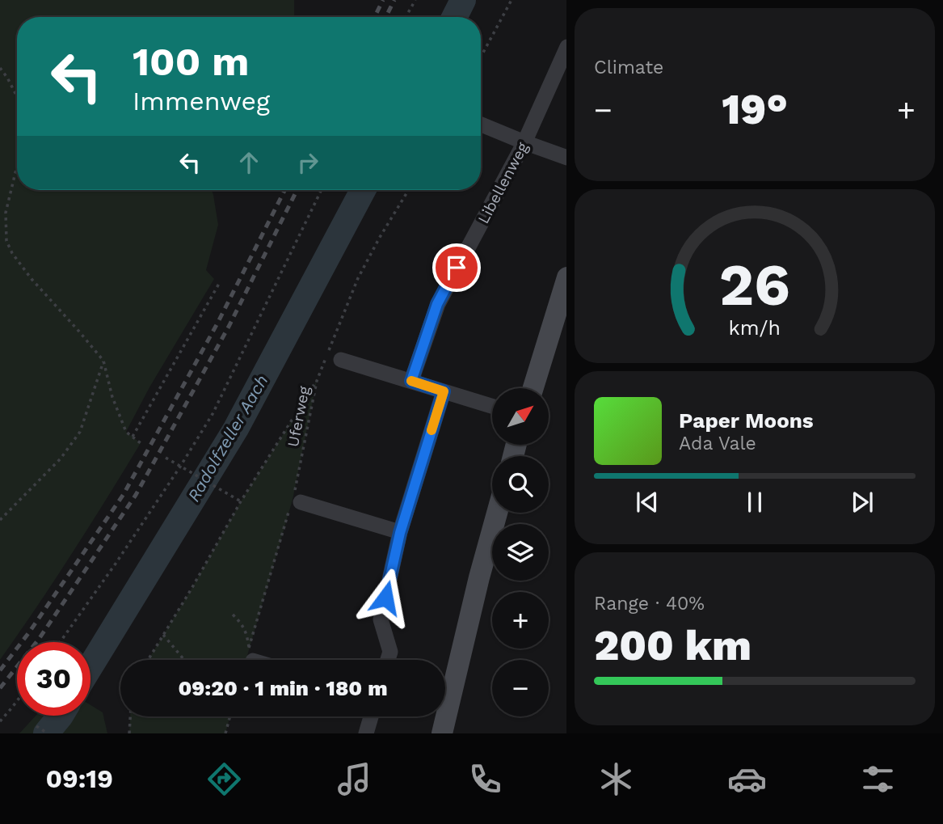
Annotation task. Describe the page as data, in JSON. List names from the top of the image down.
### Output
{
  "streets": {
    "street": ["Libellenweg"],
    "path": ["Uferweg"]
  },
  "water": ["Radolfzeller Aach"],
  "north": "top right",
  "page": {
    "tile": [
      "Climate",
      ["Range · 40%", "200 km"]
    ],
    "turn": ["100 m", "Immenweg"],
    "heat": ["−", "19°", "+"],
    "map_buttons": ["+", "−"],
    "song": ["Paper Moons", "Ada Vale"],
    "limit": "30",
    "trip": "09:20 · 1 min · 180 m",
    "tabs": "09:19",
    "gauge": ["26", "km/h"]
  }
}
